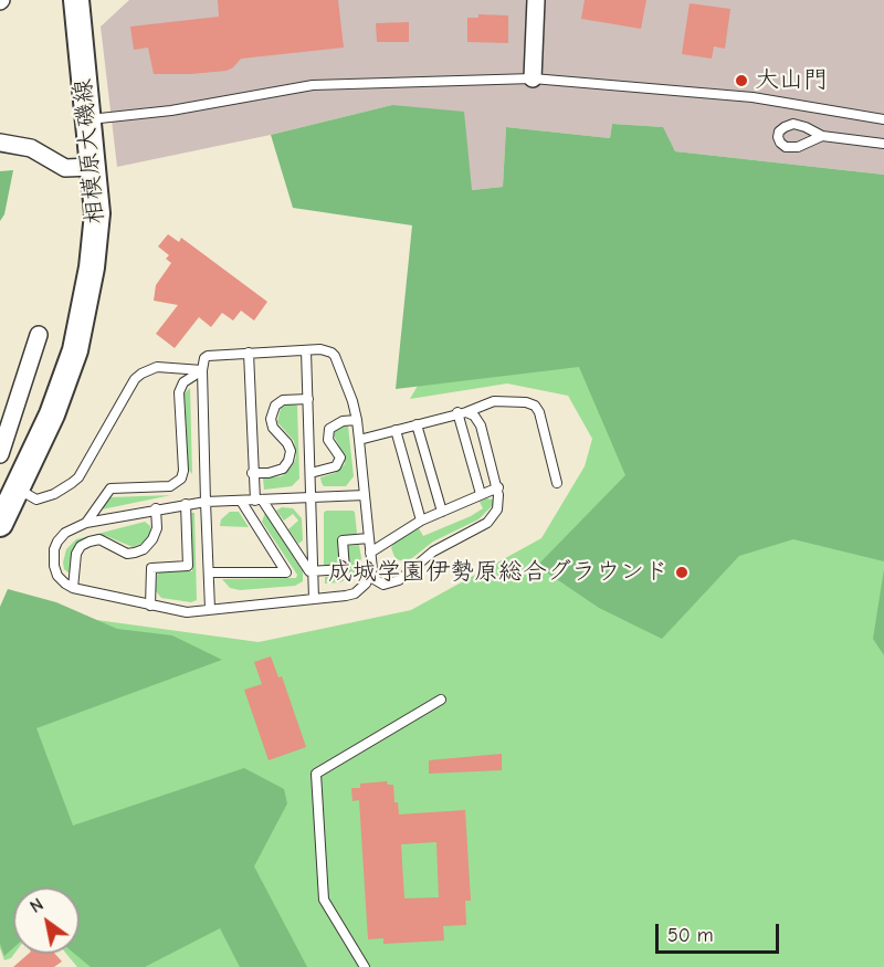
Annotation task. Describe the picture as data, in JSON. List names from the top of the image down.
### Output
{
  "streets": {
    "main road": ["相模原大磯線"]
  },
  "places": ["大山門", "成城学園伊勢原総合グラウンド"],
  "scale_bar": "50 m",
  "north": "top left"
}
